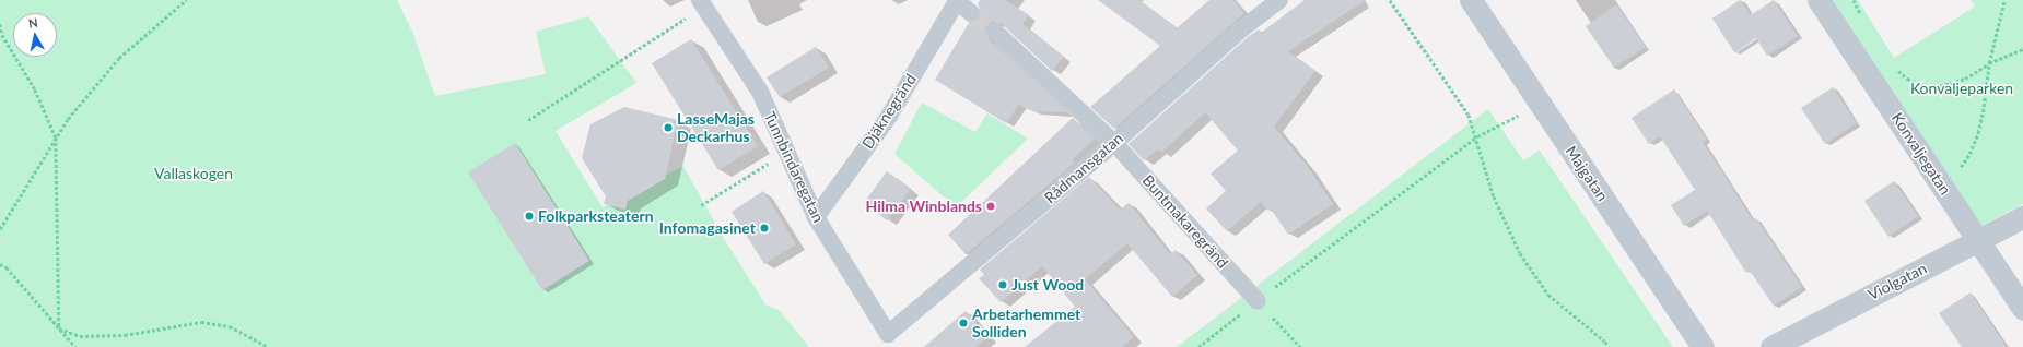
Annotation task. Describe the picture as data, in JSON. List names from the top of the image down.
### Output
{
  "streets": {
    "street": [
      "Djäknegränd",
      "Konvaljegatan",
      "Tunnbindaregatan",
      "Rådmansgatan",
      "Majgatan",
      "Buntmakaregränd",
      "Violgatan"
    ]
  },
  "crossings": [
    ["Djäknegränd", "Tunnbindaregatan"],
    ["Konvaljegatan", "Violgatan"],
    ["Tunnbindaregatan", "Rådmansgatan"],
    ["Rådmansgatan", "Buntmakaregränd"]
  ],
  "parks": ["Konvaljeparken", "Vallaskogen"],
  "places": [
    "LasseMajas Deckarhus",
    "Hilma Winblands",
    "Folkparksteatern",
    "Infomagasinet",
    "Just Wood",
    "Arbetarhemmet Solliden"
  ],
  "north": "top"
}
